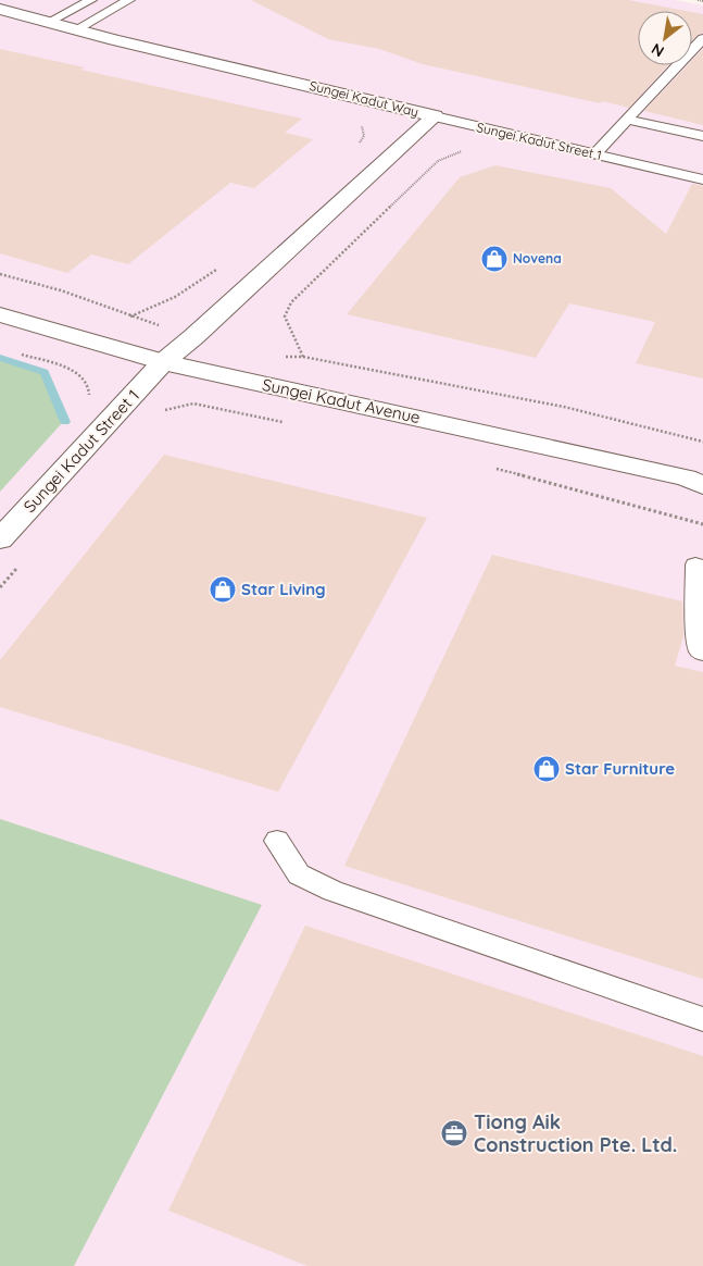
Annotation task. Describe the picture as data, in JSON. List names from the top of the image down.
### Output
{
  "streets": {
    "street": ["Sungei Kadut Way", "Sungei Kadut Street 1", "Sungei Kadut Avenue"]
  },
  "crossings": [
    ["Sungei Kadut Way", "Sungei Kadut Street 1"],
    ["Sungei Kadut Way", "Sungei Kadut Avenue"],
    ["Sungei Kadut Street 1", "Sungei Kadut Avenue"]
  ],
  "places": {
    "shop": ["Novena", "Star Living", "Star Furniture"],
    "office": ["Tiong Aik Construction Pte. Ltd."]
  },
  "north": "bottom left"
}
